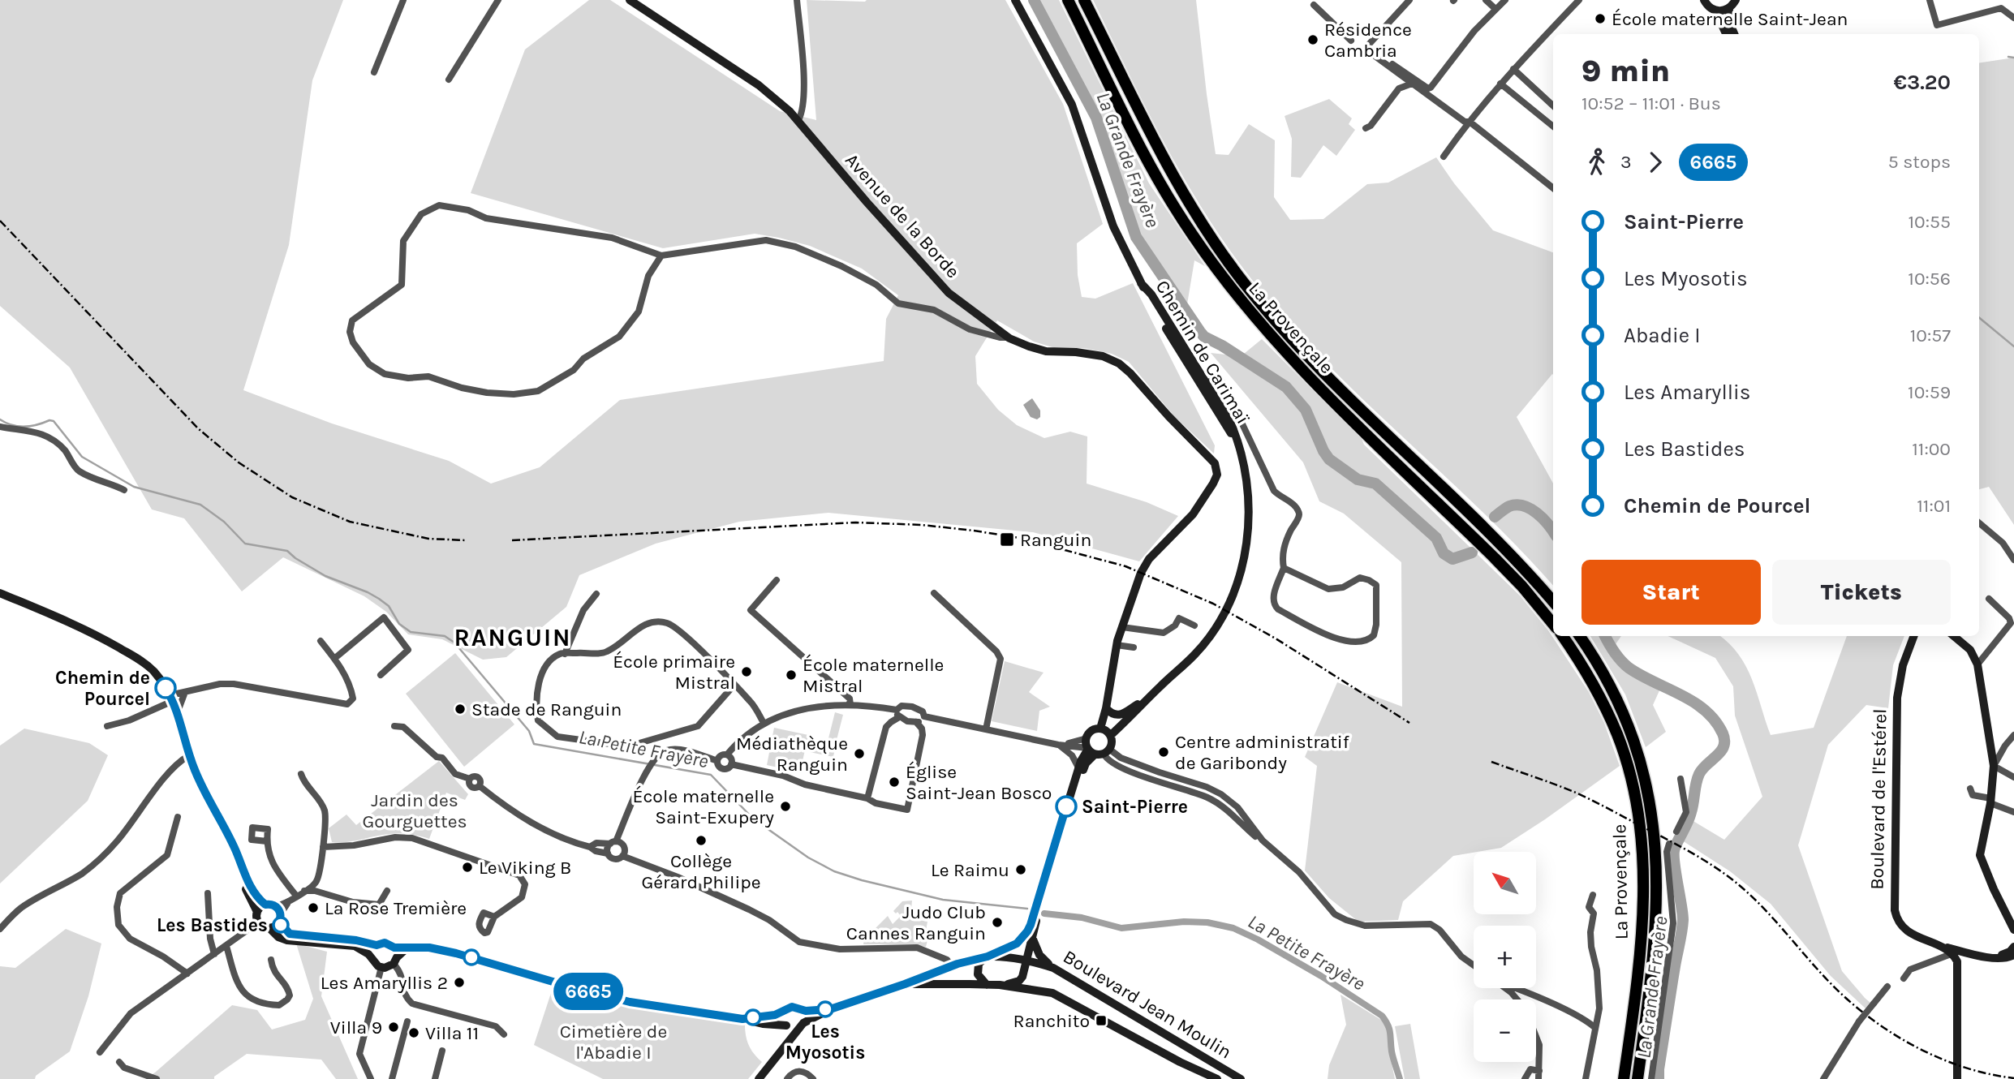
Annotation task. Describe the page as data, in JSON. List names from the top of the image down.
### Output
{
  "streets": {
    "highway": ["La Provençale"],
    "main road": [
      "Avenue de la Borde",
      "Chemin de Carimaï",
      "Boulevard de l'Estérel",
      "Boulevard Jean Moulin"
    ]
  },
  "districts": ["RANGUIN"],
  "water": ["La Grande Frayère", "La Petite Frayère"],
  "parks": ["Jardin des Gourguettes", "Cimetière de l'Abadie I"],
  "places": {
    "other": [
      "École maternelle Saint-Jean",
      "Résidence Cambria",
      "École primaire Mistral",
      "École maternelle Mistral",
      "Chemin de Pourcel",
      "Stade de Ranguin",
      "Centre administratif de Garibondy",
      "Médiathèque Ranguin",
      "Église Saint-Jean Bosco",
      "École maternelle Saint-Exupery",
      "Saint-Pierre",
      "Collège Gérard Philipe",
      "Le Viking B",
      "Le Raimu",
      "La Rose Tremière",
      "Judo Club Cannes Ranguin",
      "Les Bastides",
      "Les Amaryllis 2",
      "Les Myosotis",
      "Villa 9",
      "Villa 11"
    ],
    "transit": ["Ranguin", "Ranchito"]
  },
  "lines": ["bus line 6665"],
  "north": "top left",
  "page": {
    "on_map": "6665",
    "heading": ["9 min", "10:52 – 11:01 · Bus", "€3.20"],
    "legs": ["3", "6665", "5 stops"],
    "list": [
      {
        "name": "Saint-Pierre",
        "value": "10:55"
      },
      {
        "name": "Les Myosotis",
        "value": "10:56"
      },
      {
        "name": "Abadie I",
        "value": "10:57"
      },
      {
        "name": "Les Amaryllis",
        "value": "10:59"
      },
      {
        "name": "Les Bastides",
        "value": "11:00"
      },
      {
        "name": "Chemin de Pourcel",
        "value": "11:01"
      }
    ],
    "buttons": ["Start", "Tickets"],
    "map_buttons": ["+", "−"]
  }
}
